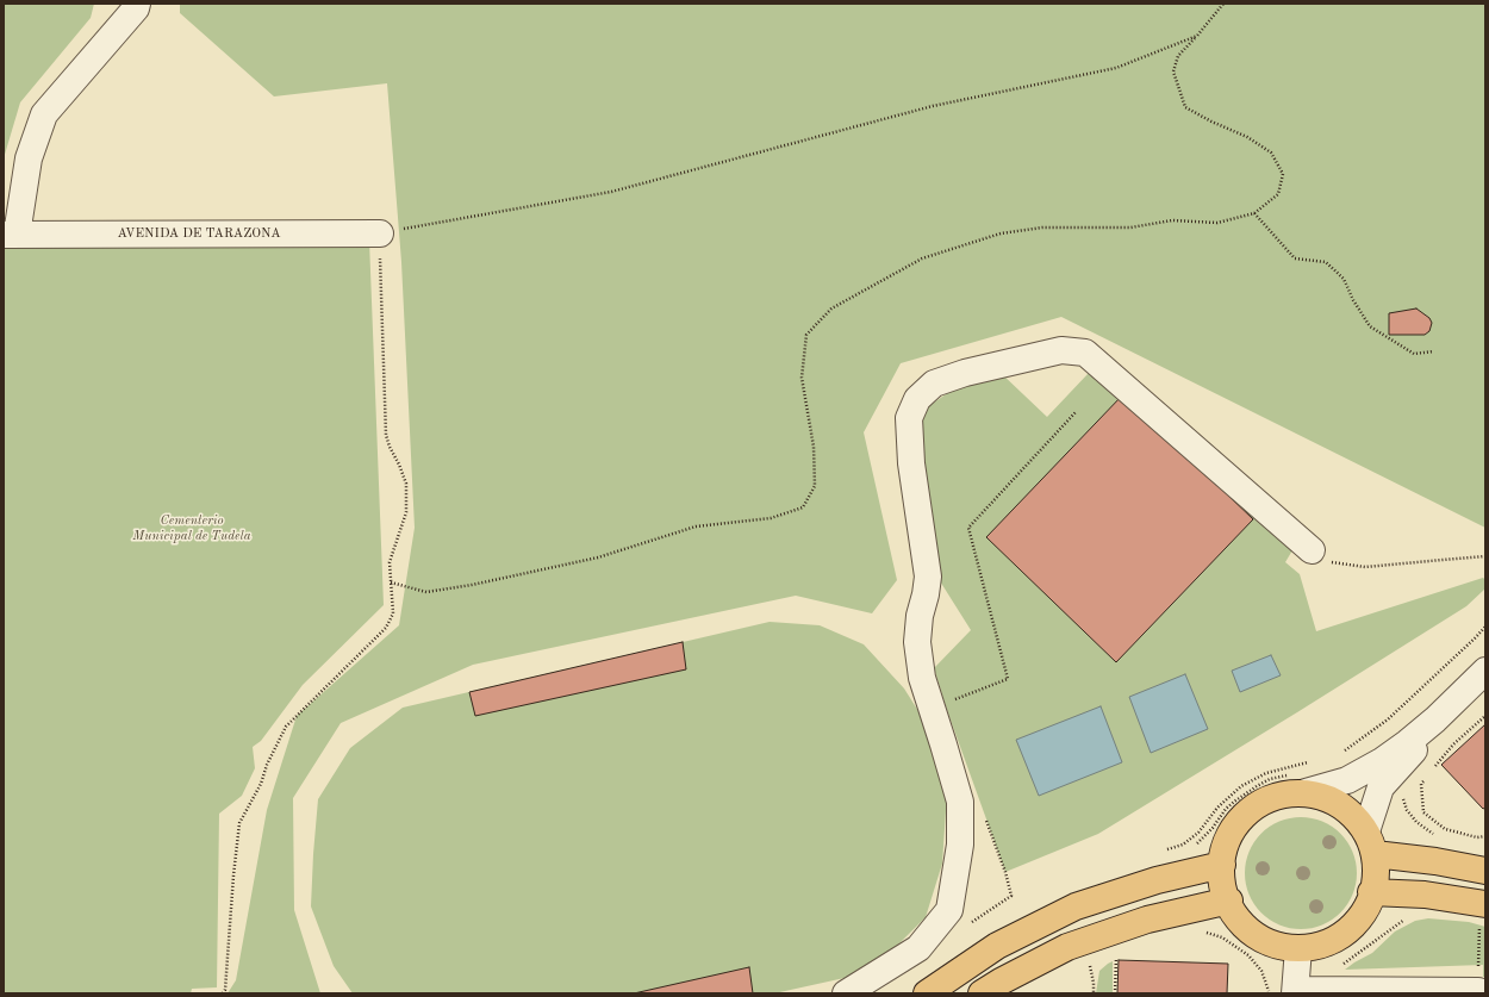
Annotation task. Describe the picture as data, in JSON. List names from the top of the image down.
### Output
{
  "streets": {
    "street": ["AVENIDA DE TARAZONA"]
  },
  "parks": ["Cementerio Municipal de Tudela"]
}
